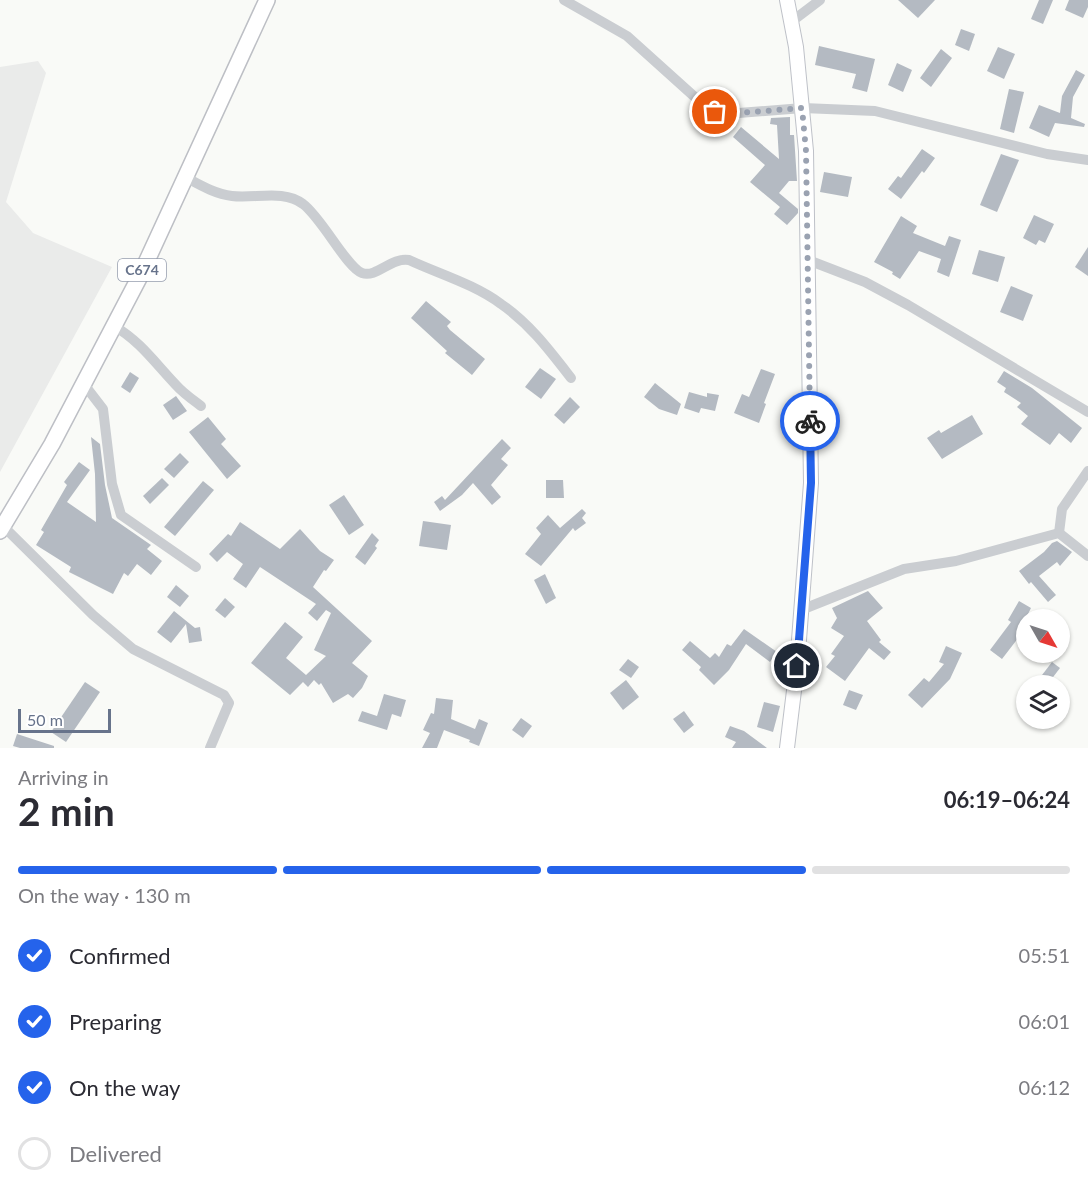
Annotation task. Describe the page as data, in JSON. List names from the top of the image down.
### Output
{
  "streets": {
    "main road": ["C674"]
  },
  "scale_bar": "50 m",
  "north": "bottom right",
  "page": {
    "scale": "50 m",
    "heading": ["2 min", "Arriving in", "06:19–06:24"],
    "bar": "On the way · 130 m",
    "list": [
      ["Confirmed", "05:51"],
      ["Preparing", "06:01"],
      ["On the way", "06:12"],
      "Delivered"
    ]
  }
}
